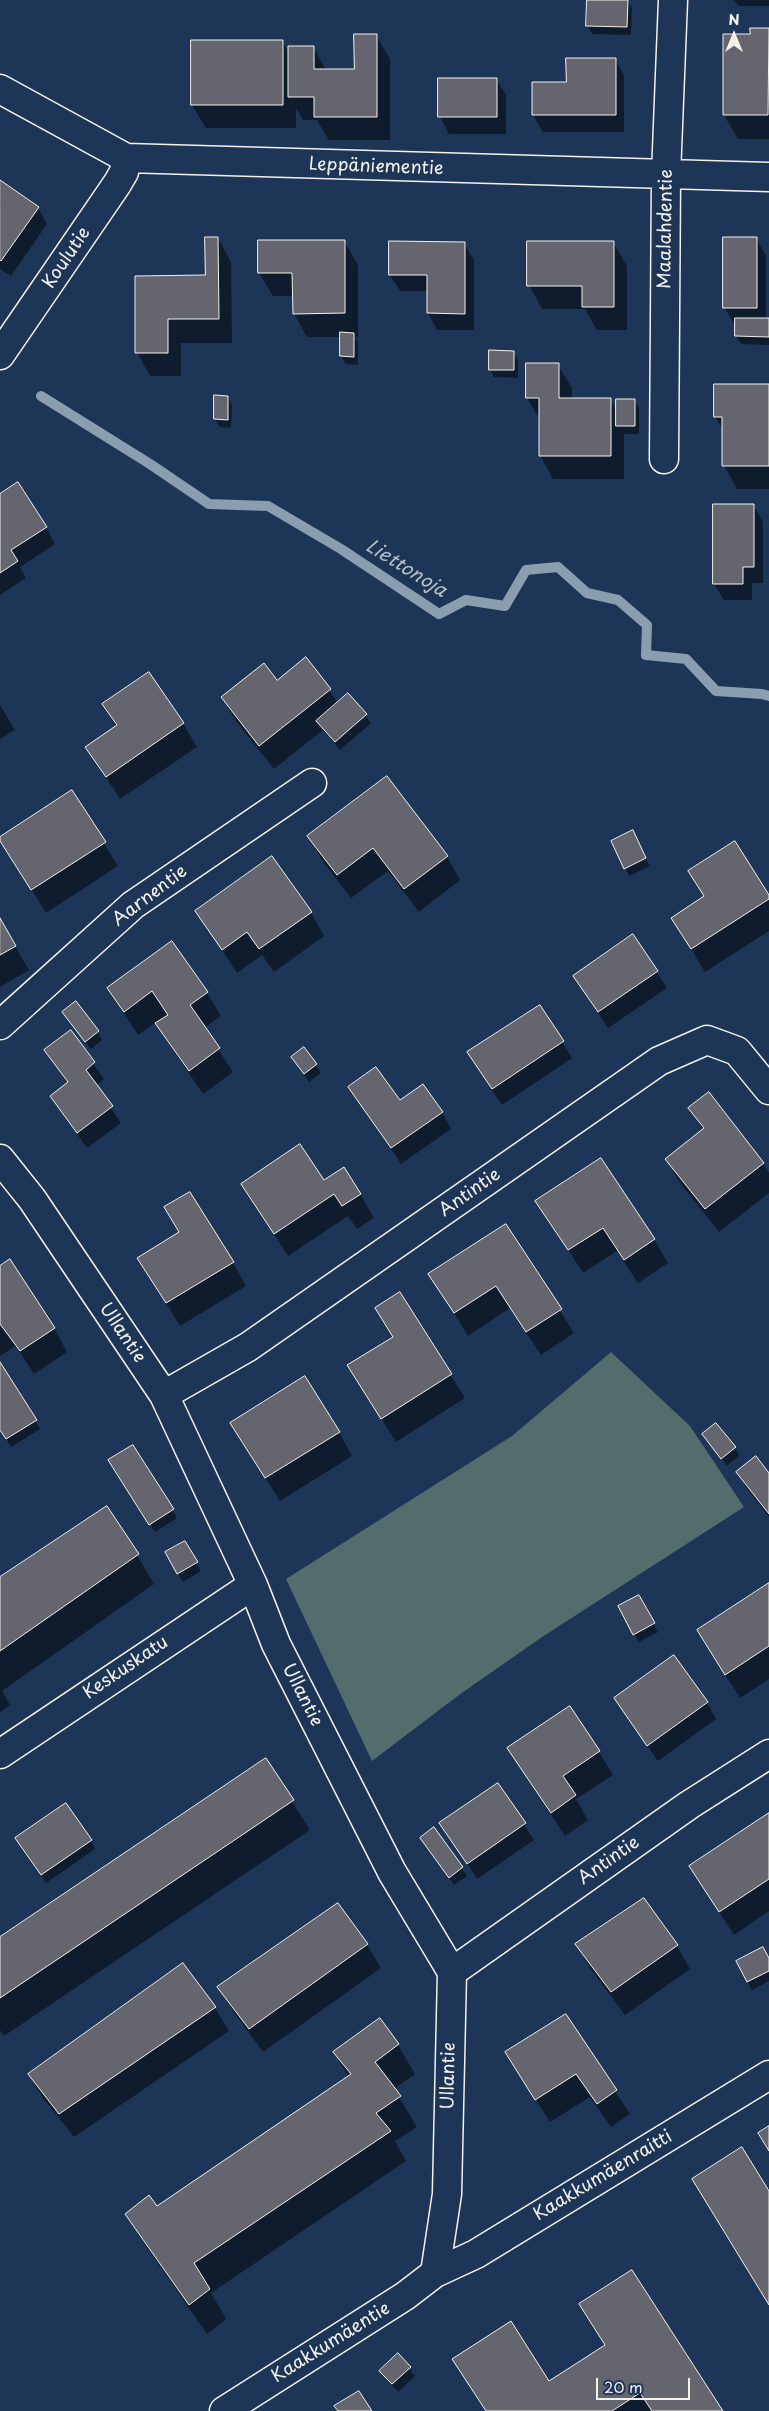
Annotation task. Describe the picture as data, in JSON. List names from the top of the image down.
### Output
{
  "streets": {
    "street": [
      "Leppäniementie",
      "Maalahdentie",
      "Koulutie",
      "Aarnentie",
      "Antintie",
      "Ullantie",
      "Keskuskatu",
      "Kaakkumäenraitti",
      "Kaakkumäentie"
    ]
  },
  "crossings": [
    ["Leppäniementie", "Maalahdentie"],
    ["Leppäniementie", "Koulutie"],
    ["Antintie", "Ullantie"],
    ["Ullantie", "Keskuskatu"],
    ["Ullantie", "Kaakkumäenraitti"],
    ["Ullantie", "Kaakkumäentie"],
    ["Kaakkumäenraitti", "Kaakkumäentie"]
  ],
  "water": ["Liettonoja"],
  "scale_bar": "20 m",
  "north": "top"
}
